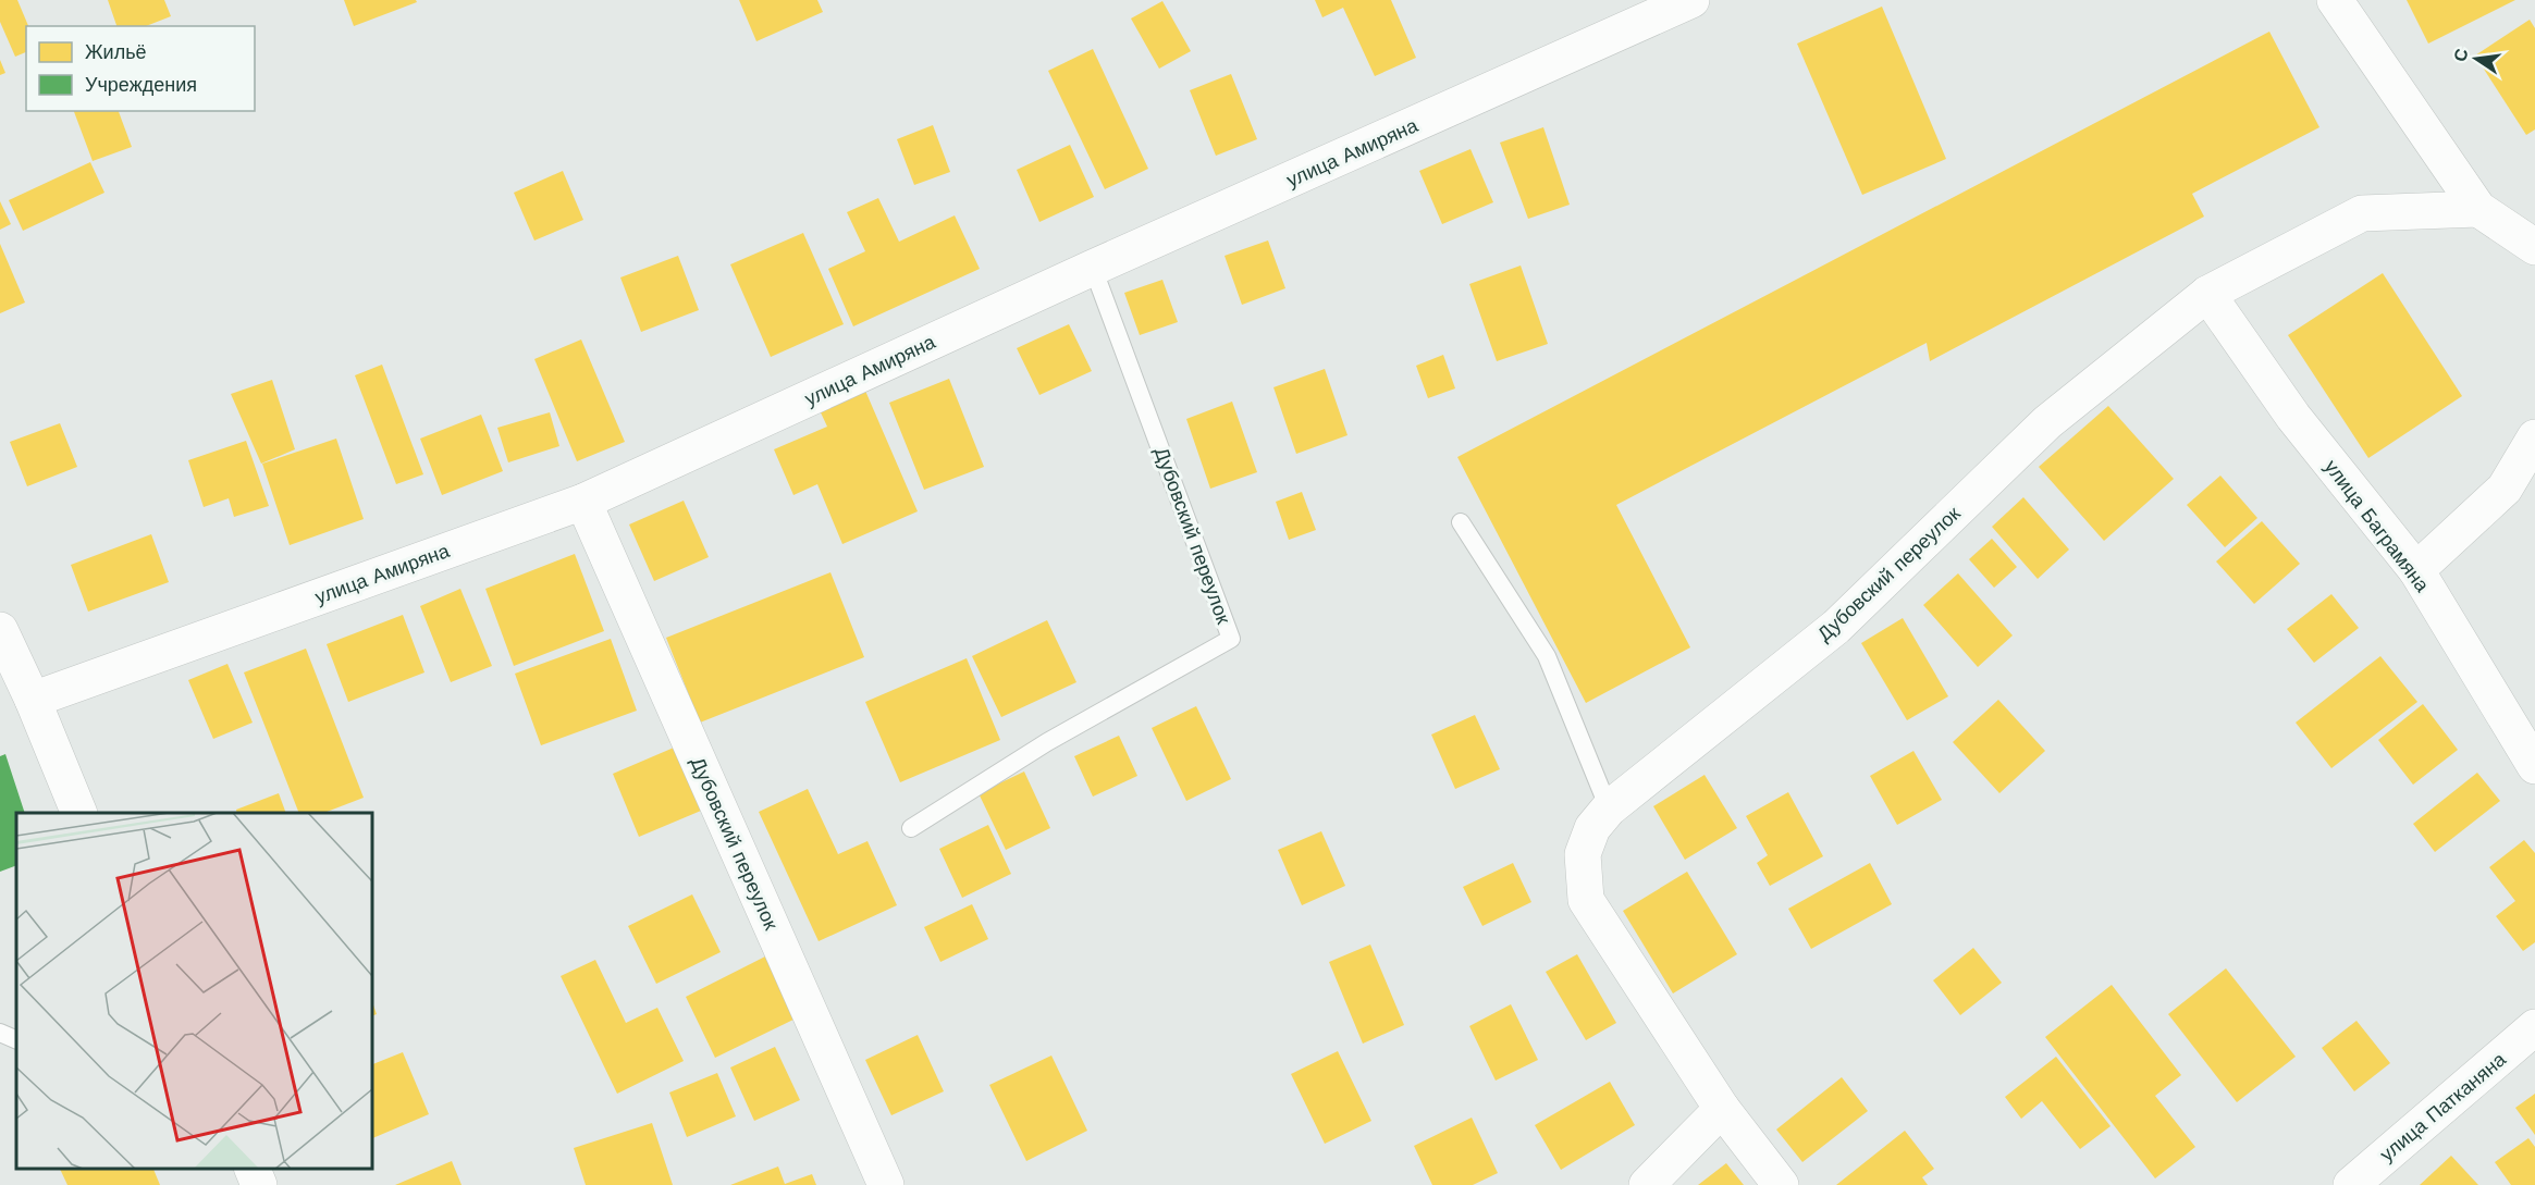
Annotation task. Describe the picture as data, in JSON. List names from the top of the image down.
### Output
{
  "streets": {
    "street": [
      "улица Амиряна",
      "улица Баграмяна",
      "Дубовский переулок",
      "улица Патканяна"
    ]
  },
  "crossings": [
    ["улица Амиряна", "Дубовский переулок"],
    ["улица Баграмяна", "Дубовский переулок"]
  ],
  "legend": ["Жильё", "Учреждения"],
  "north": "left"
}
